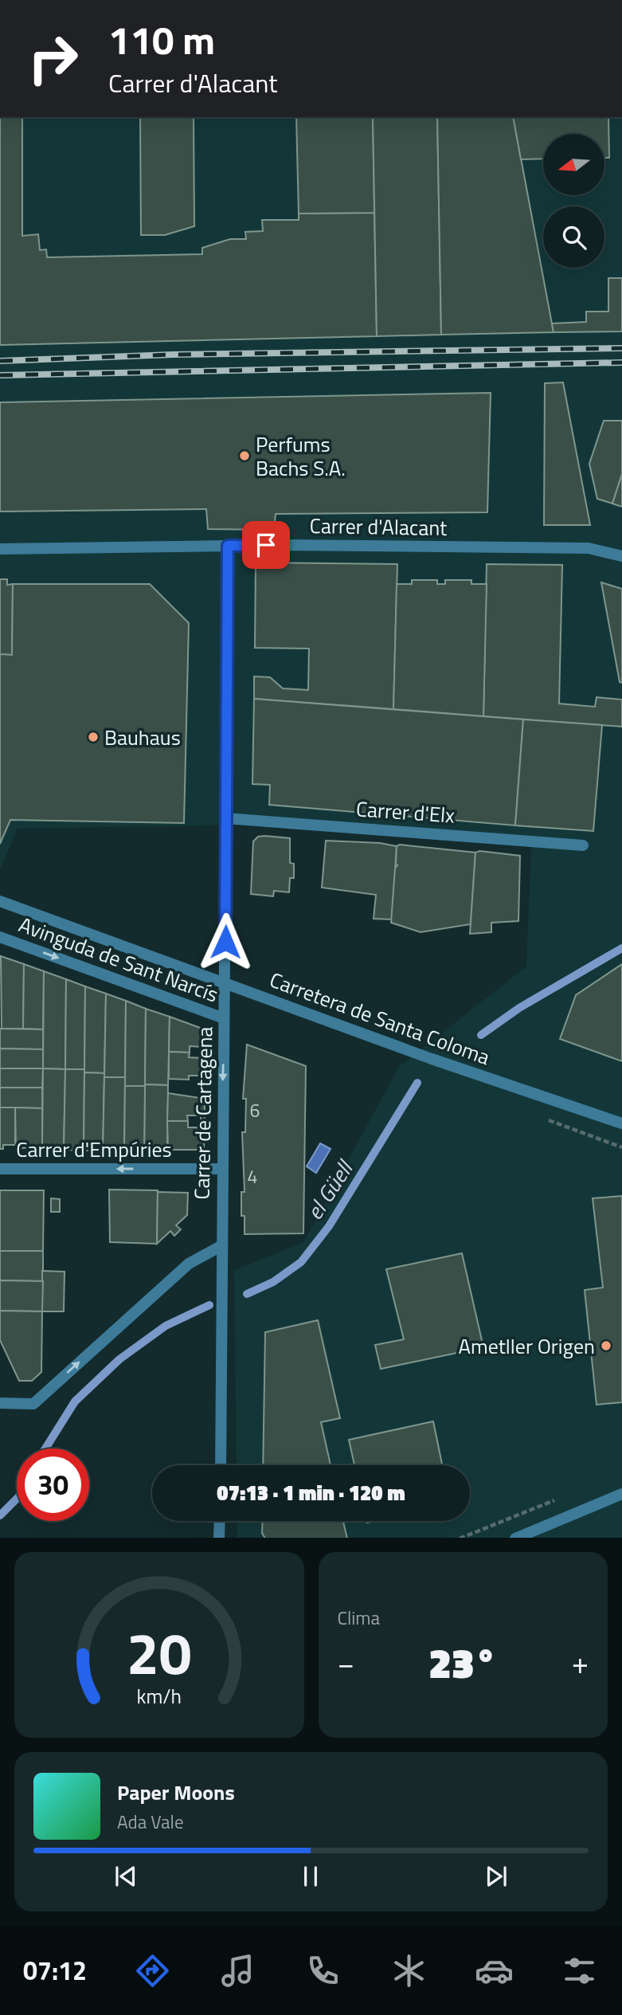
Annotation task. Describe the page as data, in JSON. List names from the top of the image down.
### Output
{
  "streets": {
    "street": [
      "Carrer d'Alacant",
      "Carrer d'Elx",
      "Avinguda de Sant Narcís",
      "Carretera de Santa Coloma",
      "Carrer de Cartagena",
      "Carrer d'Empúries"
    ]
  },
  "crossings": [
    ["Carrer d'Alacant", "Carrer de Cartagena"],
    ["Carrer d'Elx", "Carrer de Cartagena"],
    ["Avinguda de Sant Narcís", "Carrer de Cartagena"],
    ["Carretera de Santa Coloma", "Carrer de Cartagena"],
    ["Carrer de Cartagena", "Carrer d'Empúries"]
  ],
  "one_way": ["Avinguda de Sant Narcís", "Carrer d'Empúries"],
  "water": ["el Güell"],
  "places": ["Perfums Bachs S.A.", "Bauhaus", "Ametller Origen"],
  "house_numbers": ["6", "4"],
  "north": "left",
  "page": {
    "turn": ["110 m", "Carrer d'Alacant"],
    "limit": "30",
    "trip": "07:13 · 1 min · 120 m",
    "tile": "Clima",
    "heat": ["−", "23°", "+"],
    "song": ["Paper Moons", "Ada Vale"],
    "tabs": "07:12",
    "gauge": ["20", "km/h"]
  }
}
